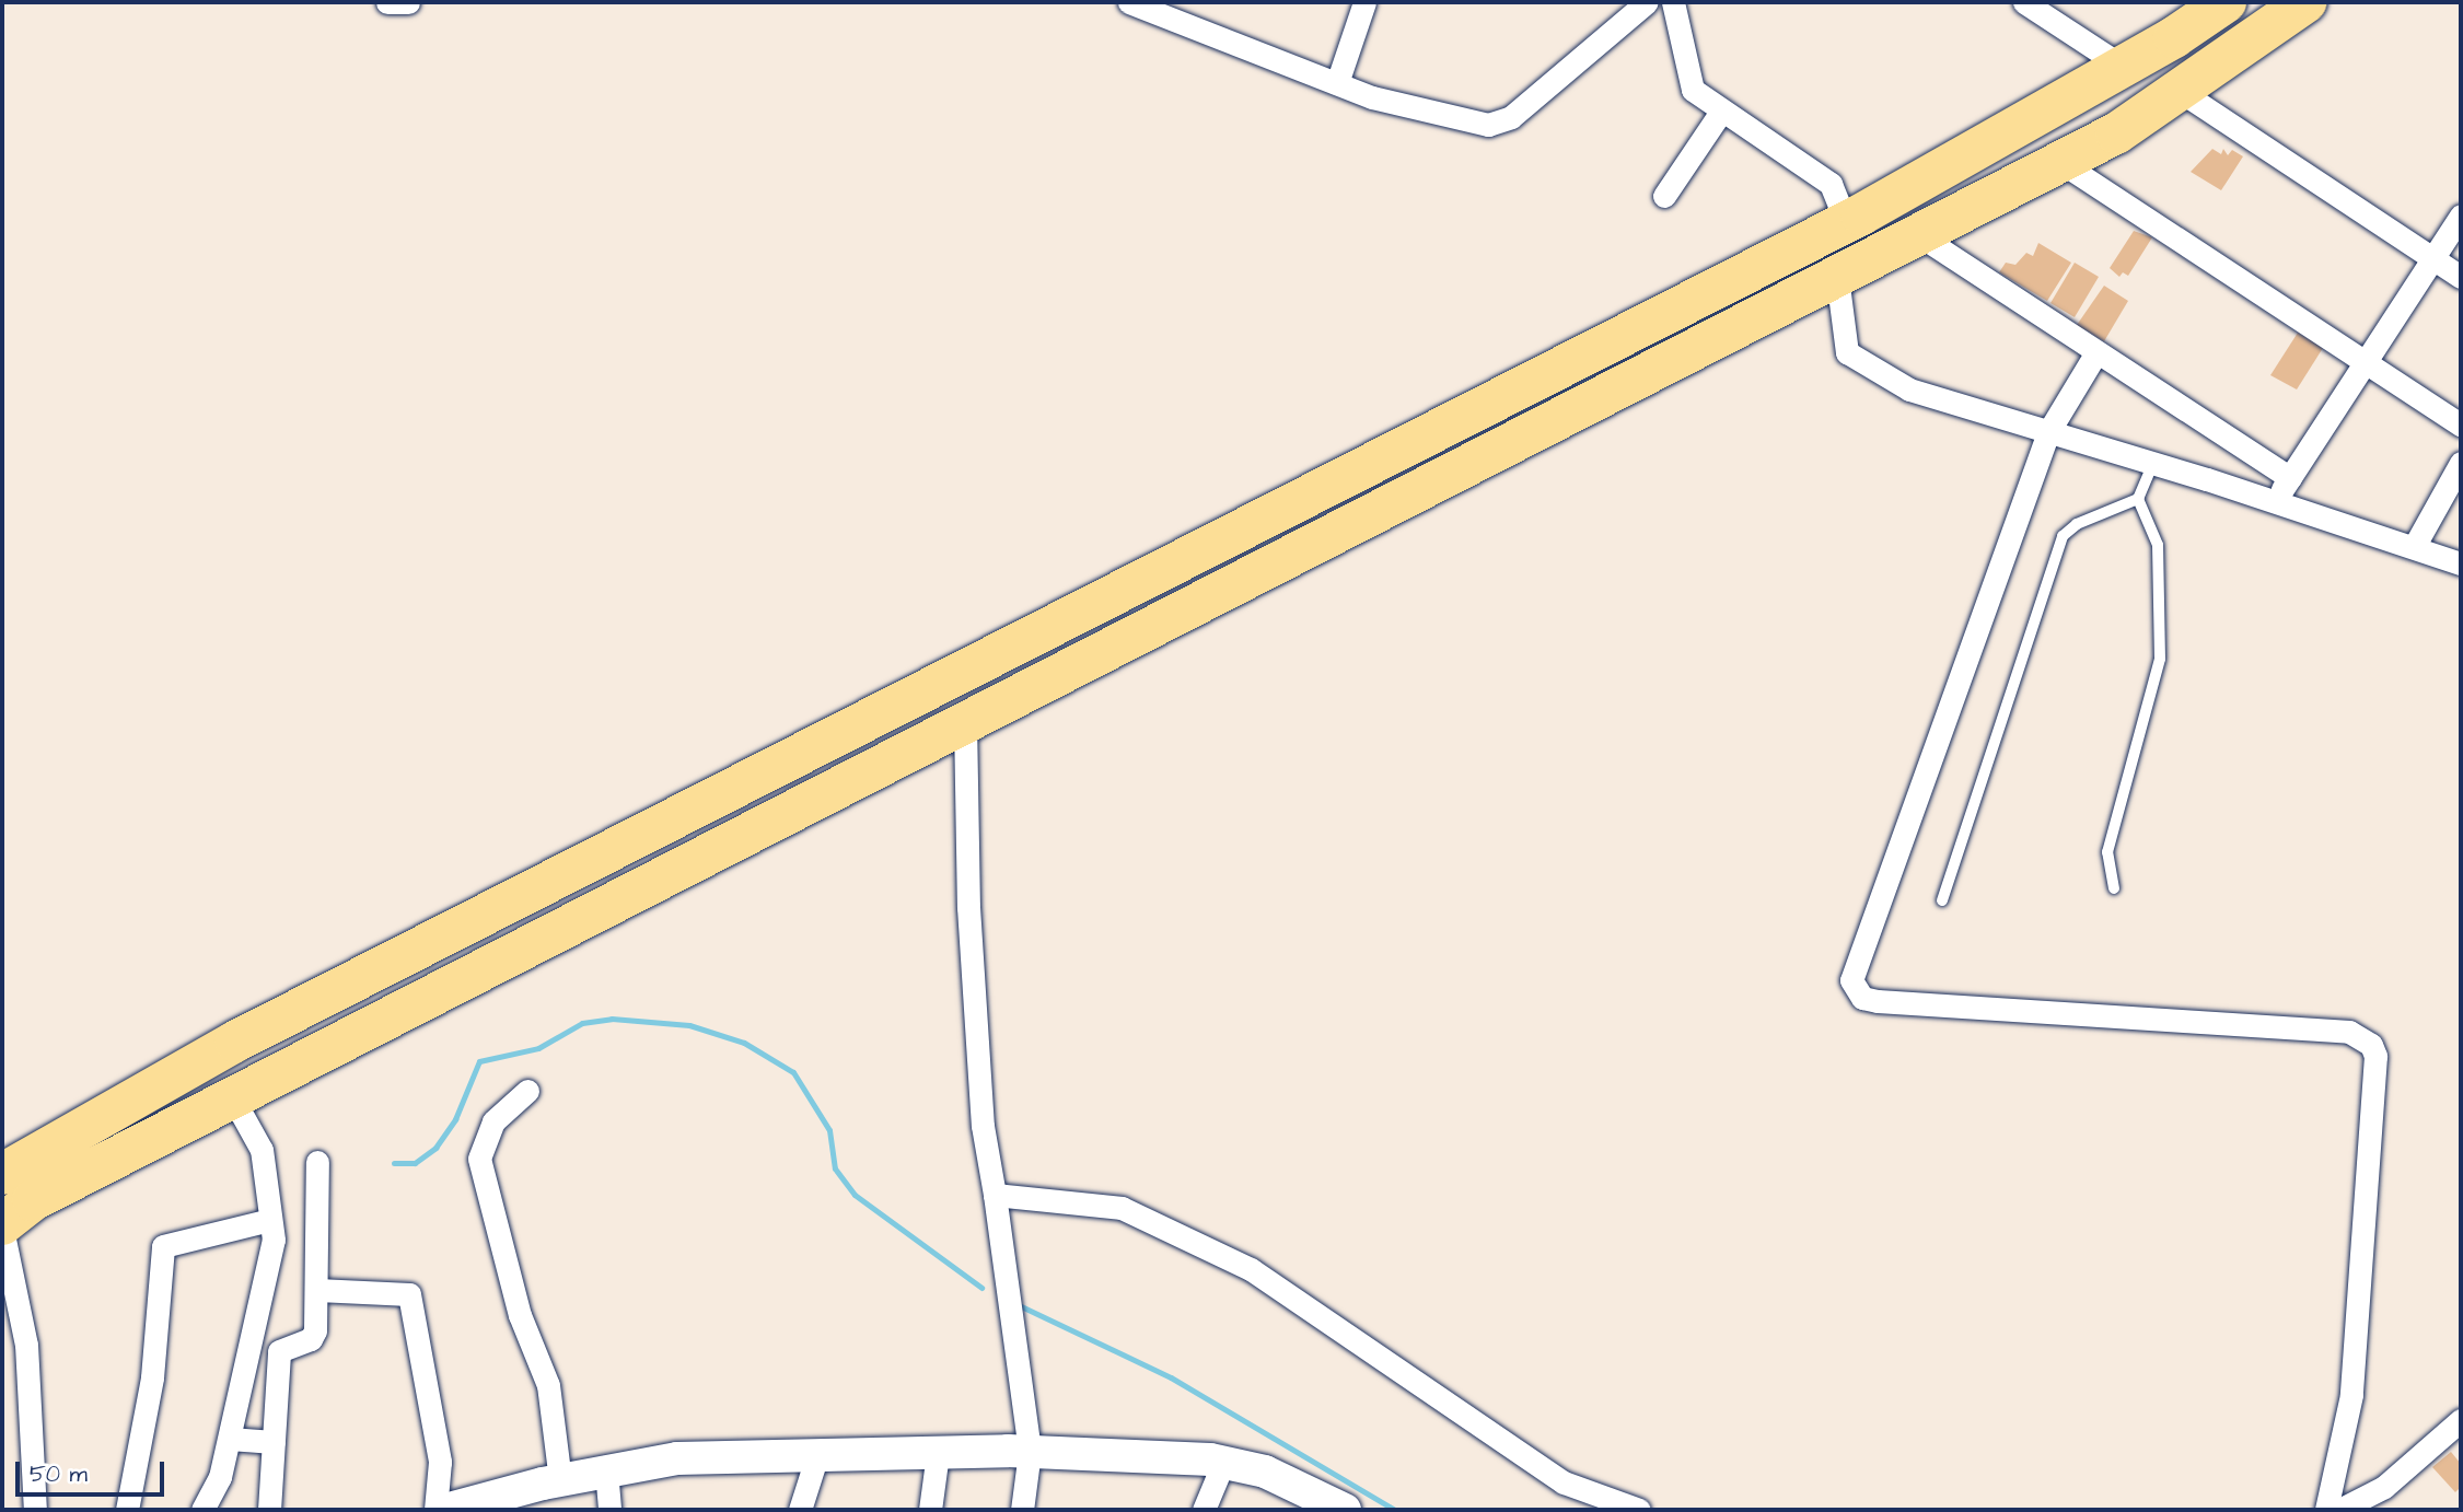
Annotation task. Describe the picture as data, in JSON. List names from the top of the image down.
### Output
{
  "scale_bar": "50 m"
}
